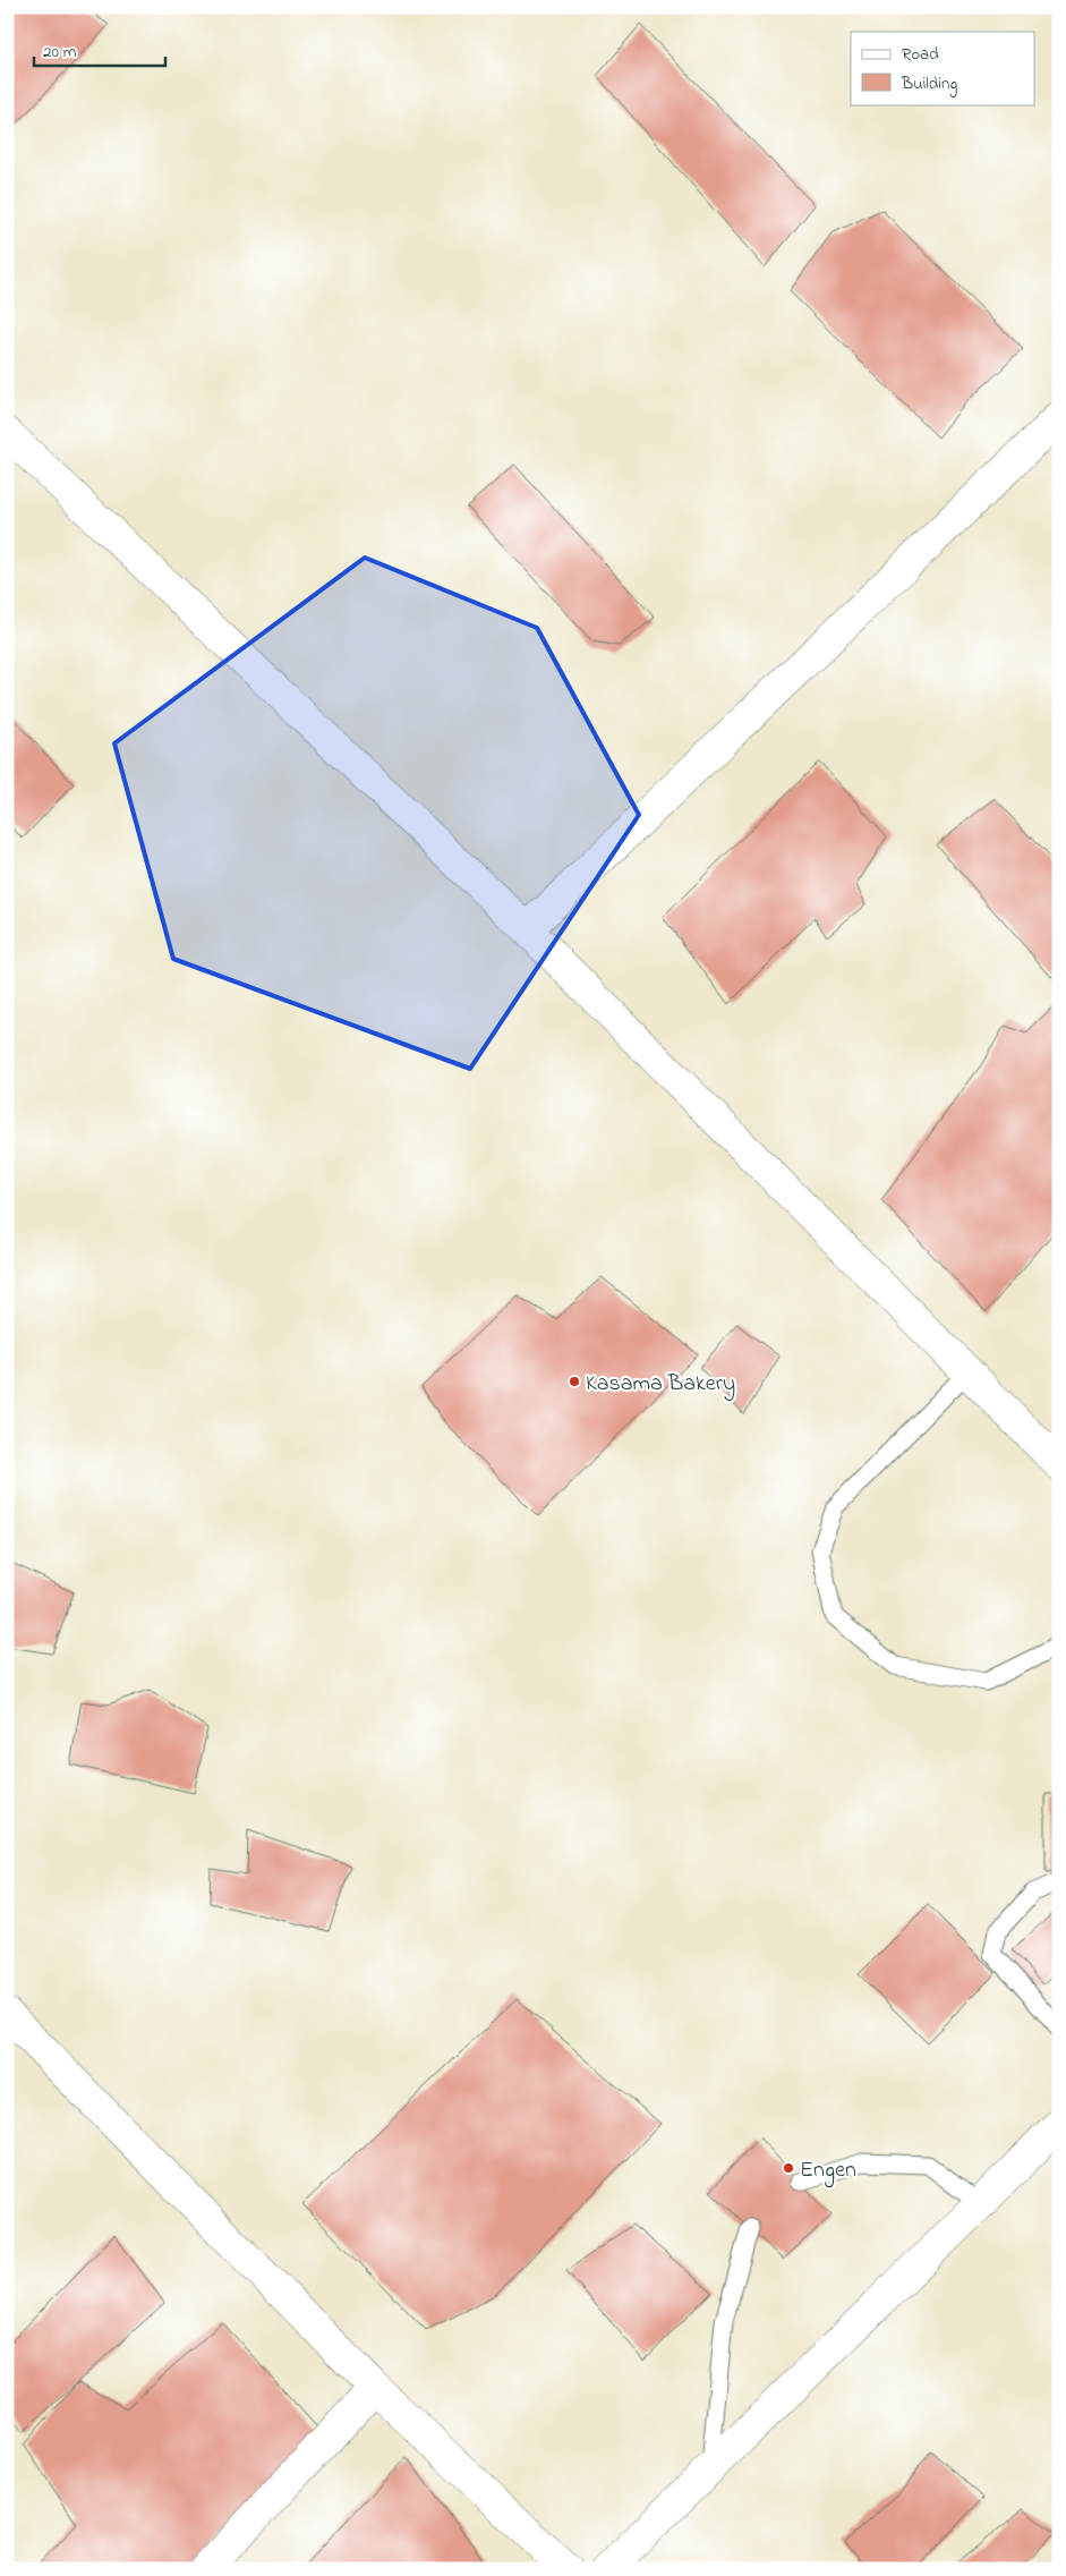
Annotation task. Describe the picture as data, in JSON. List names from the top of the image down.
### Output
{
  "places": ["Kasama Bakery", "Engen"],
  "legend": ["Road", "Building"],
  "scale_bar": "20 m"
}
